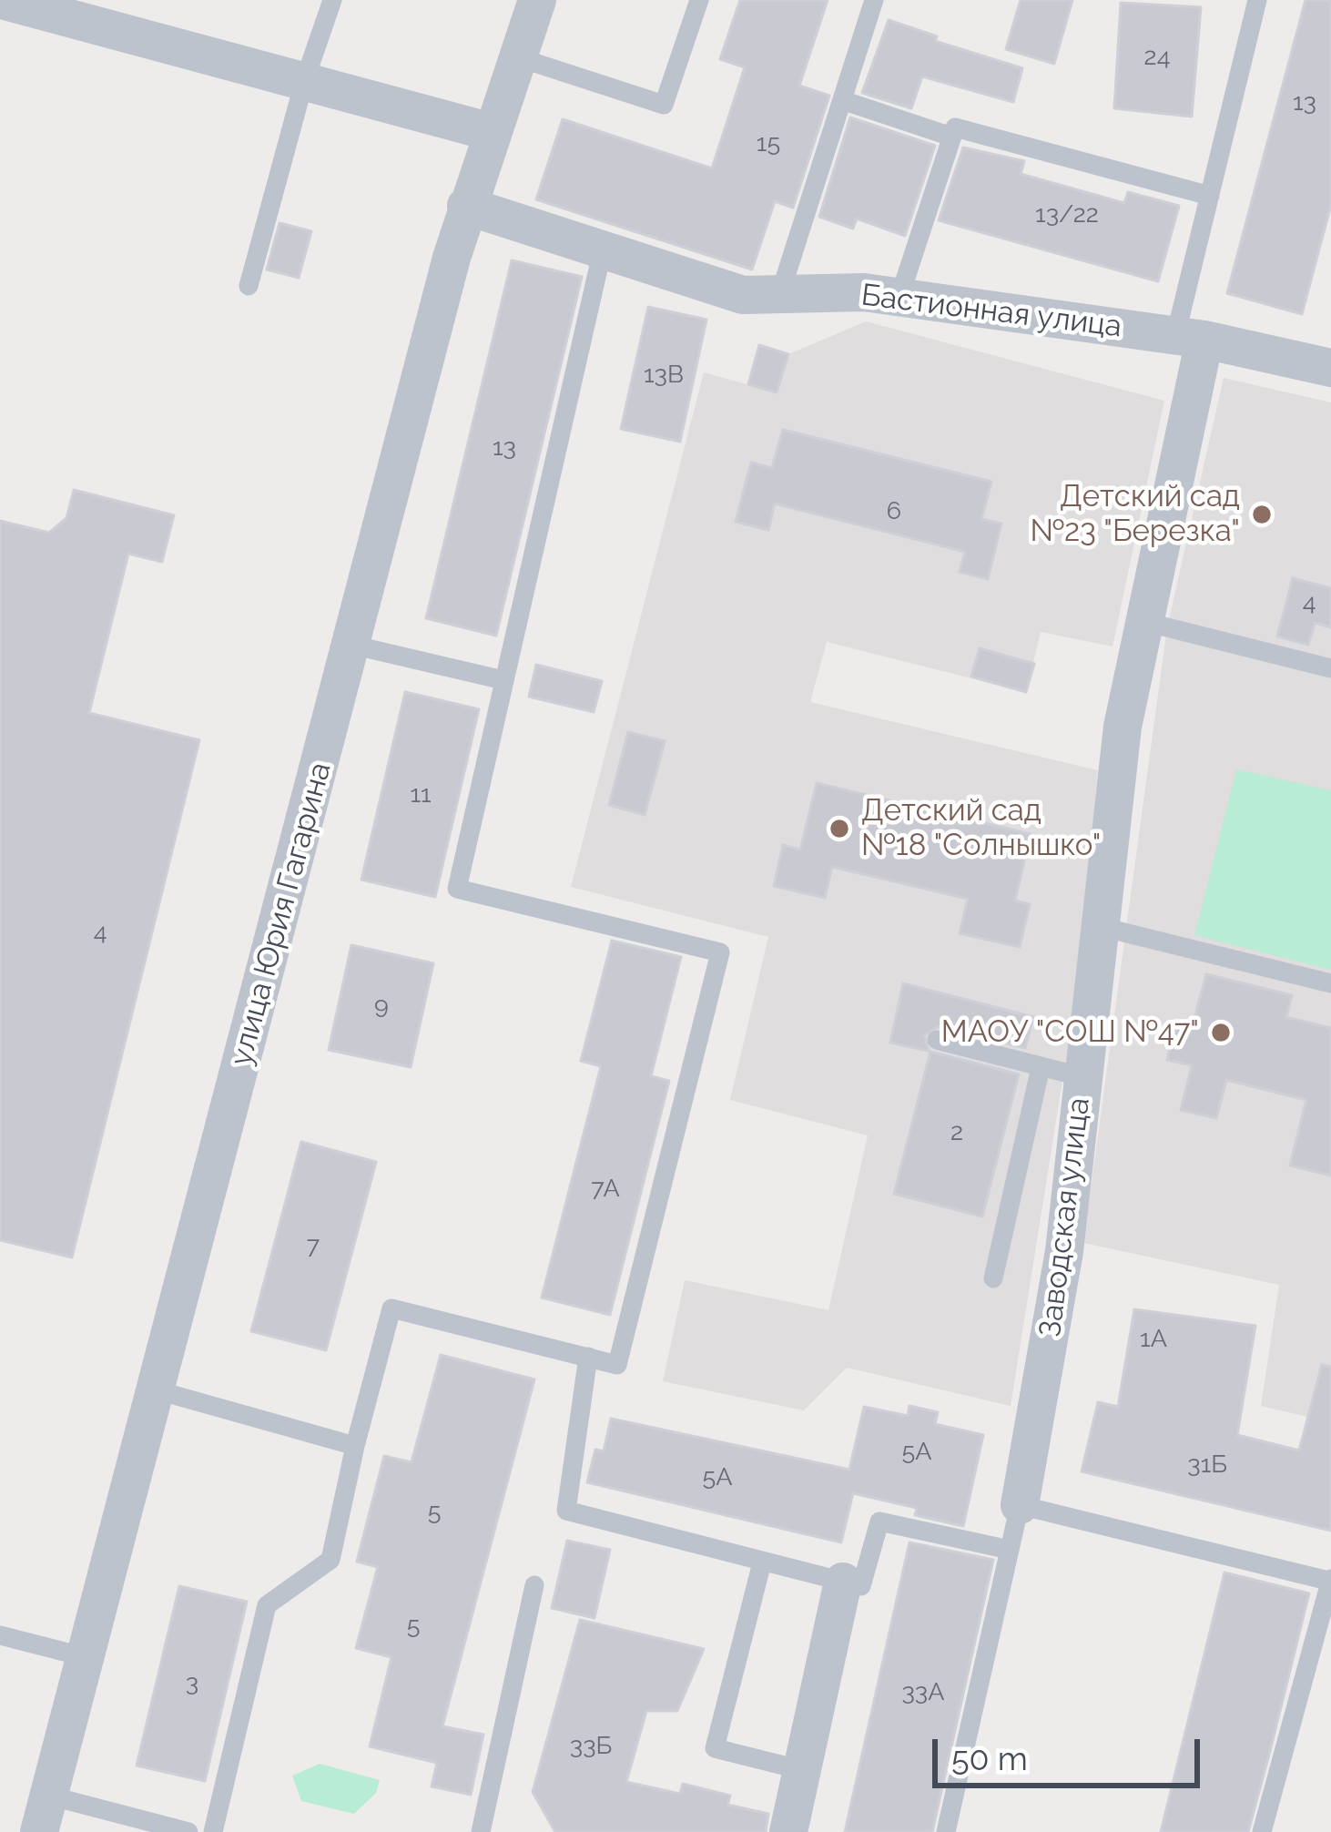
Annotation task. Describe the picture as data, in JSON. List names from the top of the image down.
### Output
{
  "streets": {
    "street": ["Бастионная улица", "улица Юрия Гагарина", "Заводская улица"]
  },
  "crossings": [
    ["Бастионная улица", "улица Юрия Гагарина"],
    ["Бастионная улица", "Заводская улица"]
  ],
  "places": ["Детский сад №23 \"Березка\"", "Детский сад №18 \"Солнышко\"", "МАОУ \"СОШ №47\""],
  "house_numbers": [
    "24",
    "13",
    "15",
    "13/22",
    "13В",
    "13",
    "6",
    "4",
    "11",
    "4",
    "9",
    "2",
    "7А",
    "7",
    "1А",
    "5А",
    "31Б",
    "5А",
    "5",
    "5",
    "3",
    "33А",
    "33Б"
  ],
  "scale_bar": "50 m"
}
